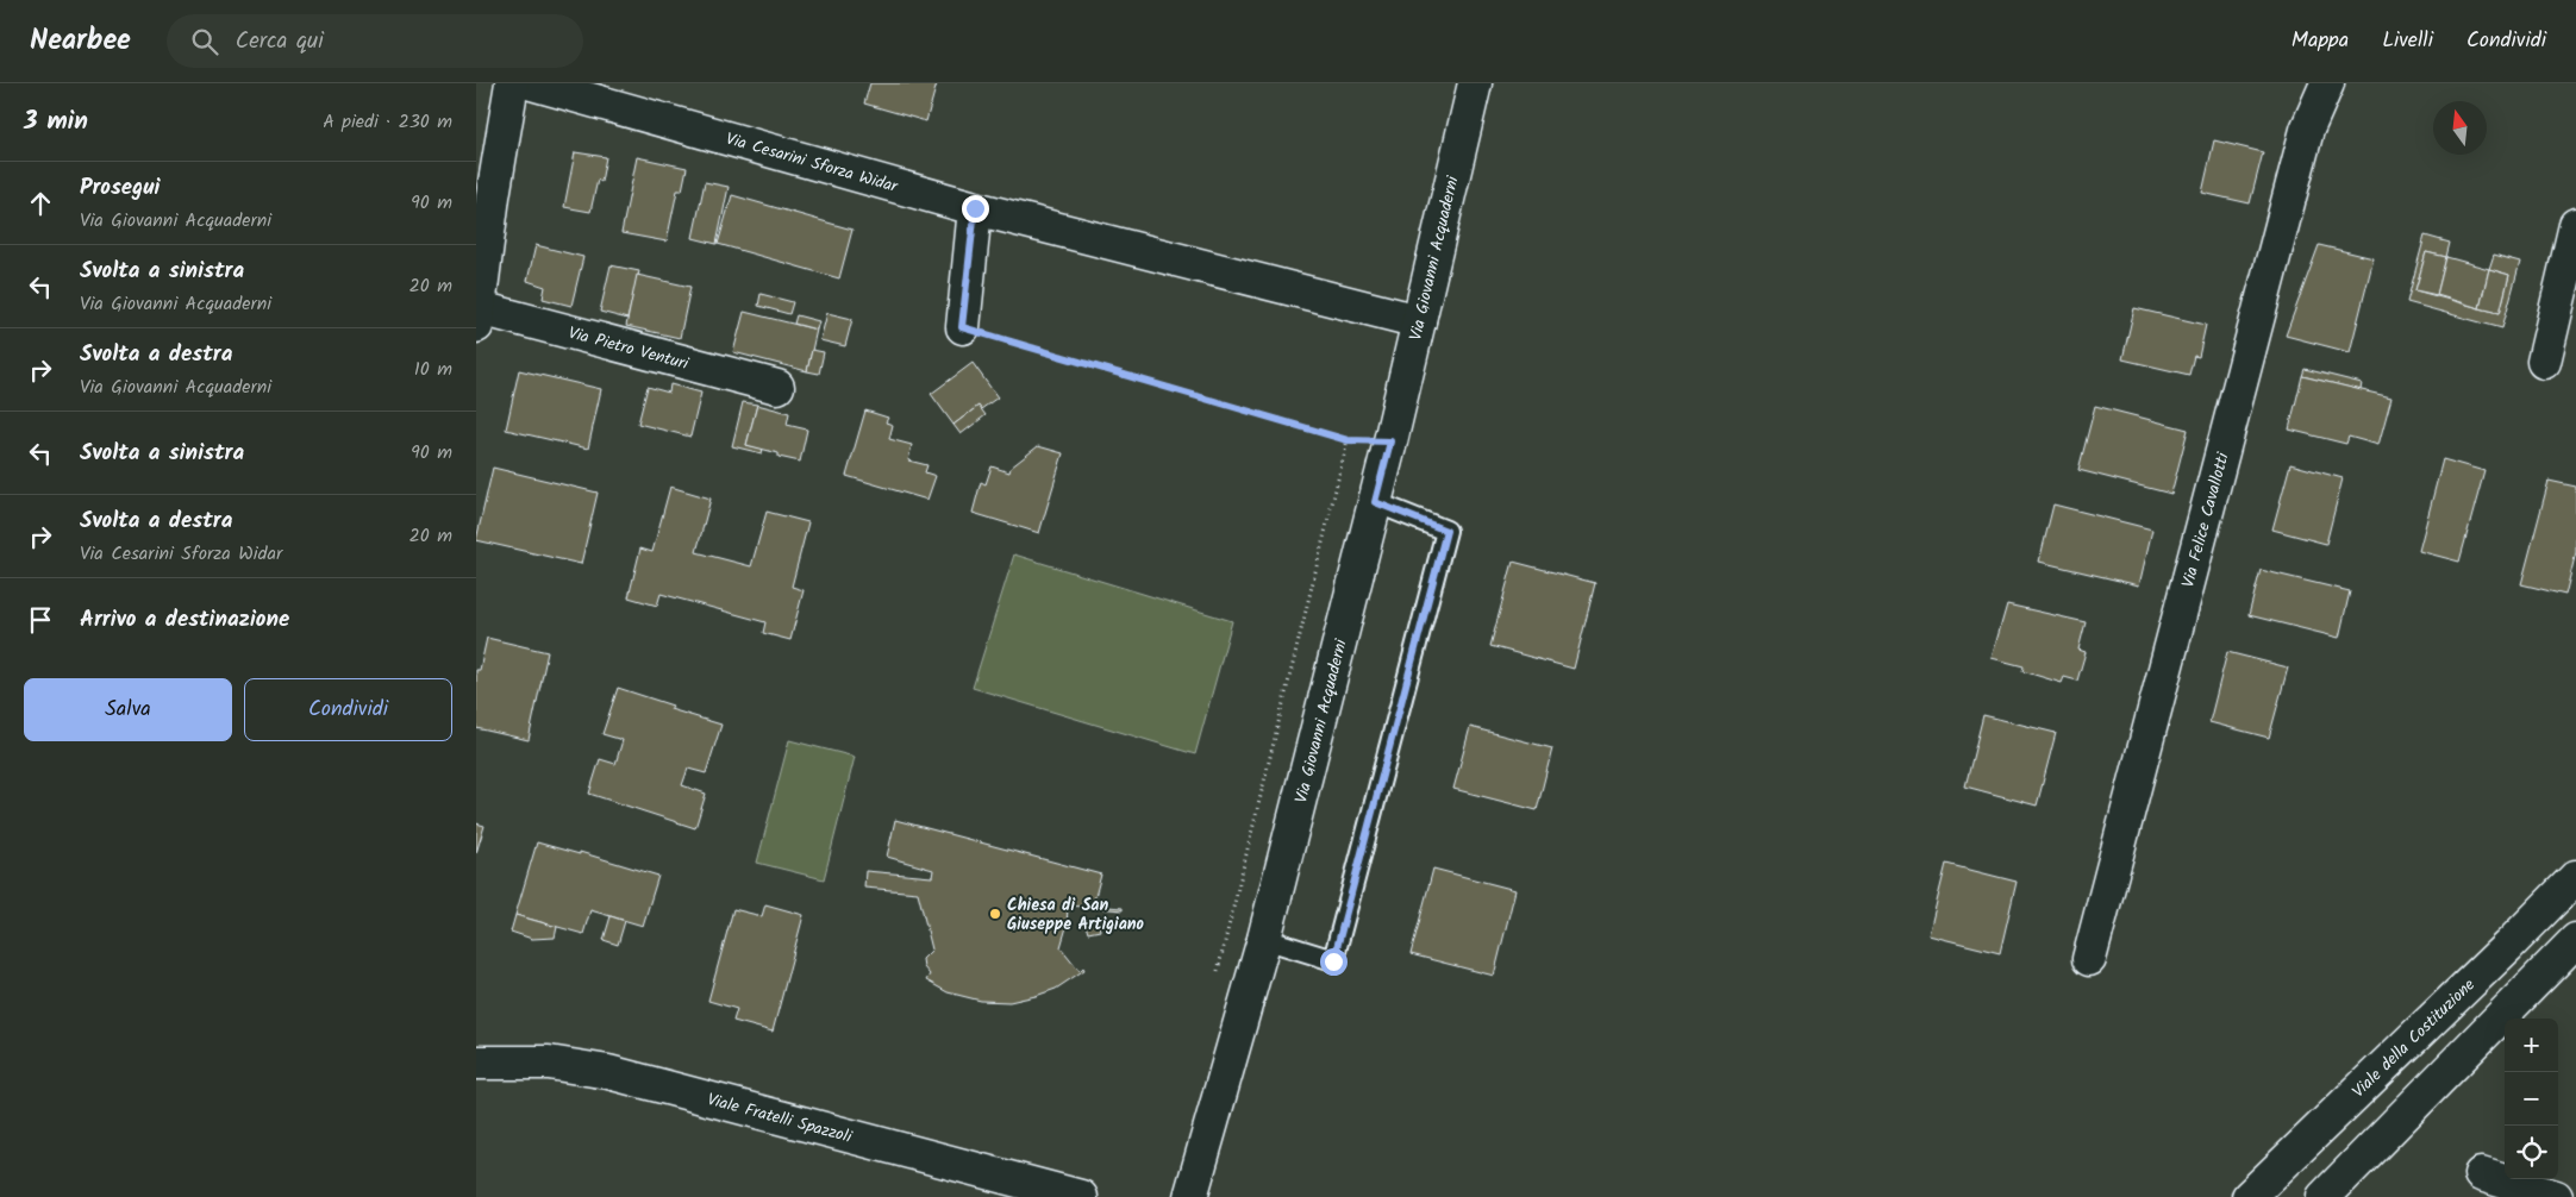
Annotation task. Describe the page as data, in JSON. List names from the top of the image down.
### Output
{
  "streets": {
    "main road": [
      "Via Cesarini Sforza Widar",
      "Via Giovanni Acquaderni",
      "Via Pietro Venturi",
      "Via Felice Cavallotti",
      "Viale della Costituzione",
      "Viale Fratelli Spazzoli"
    ]
  },
  "crossings": [
    ["Via Cesarini Sforza Widar", "Via Giovanni Acquaderni"]
  ],
  "places": ["Chiesa di San Giuseppe Artigiano"],
  "north": "top",
  "page": {
    "header": "Nearbee",
    "search": "Cerca qui",
    "nav": ["Mappa", "Livelli", "Condividi"],
    "heading": ["3 min", "A piedi · 230 m"],
    "list": [
      ["Prosegui", "Via Giovanni Acquaderni", "90 m"],
      ["Svolta a sinistra", "Via Giovanni Acquaderni", "20 m"],
      ["Svolta a destra", "Via Giovanni Acquaderni", "10 m"],
      ["Svolta a sinistra", "90 m"],
      ["Svolta a destra", "Via Cesarini Sforza Widar", "20 m"],
      "Arrivo a destinazione"
    ],
    "buttons": ["Salva", "Condividi"],
    "map_buttons": ["+", "−"]
  }
}
